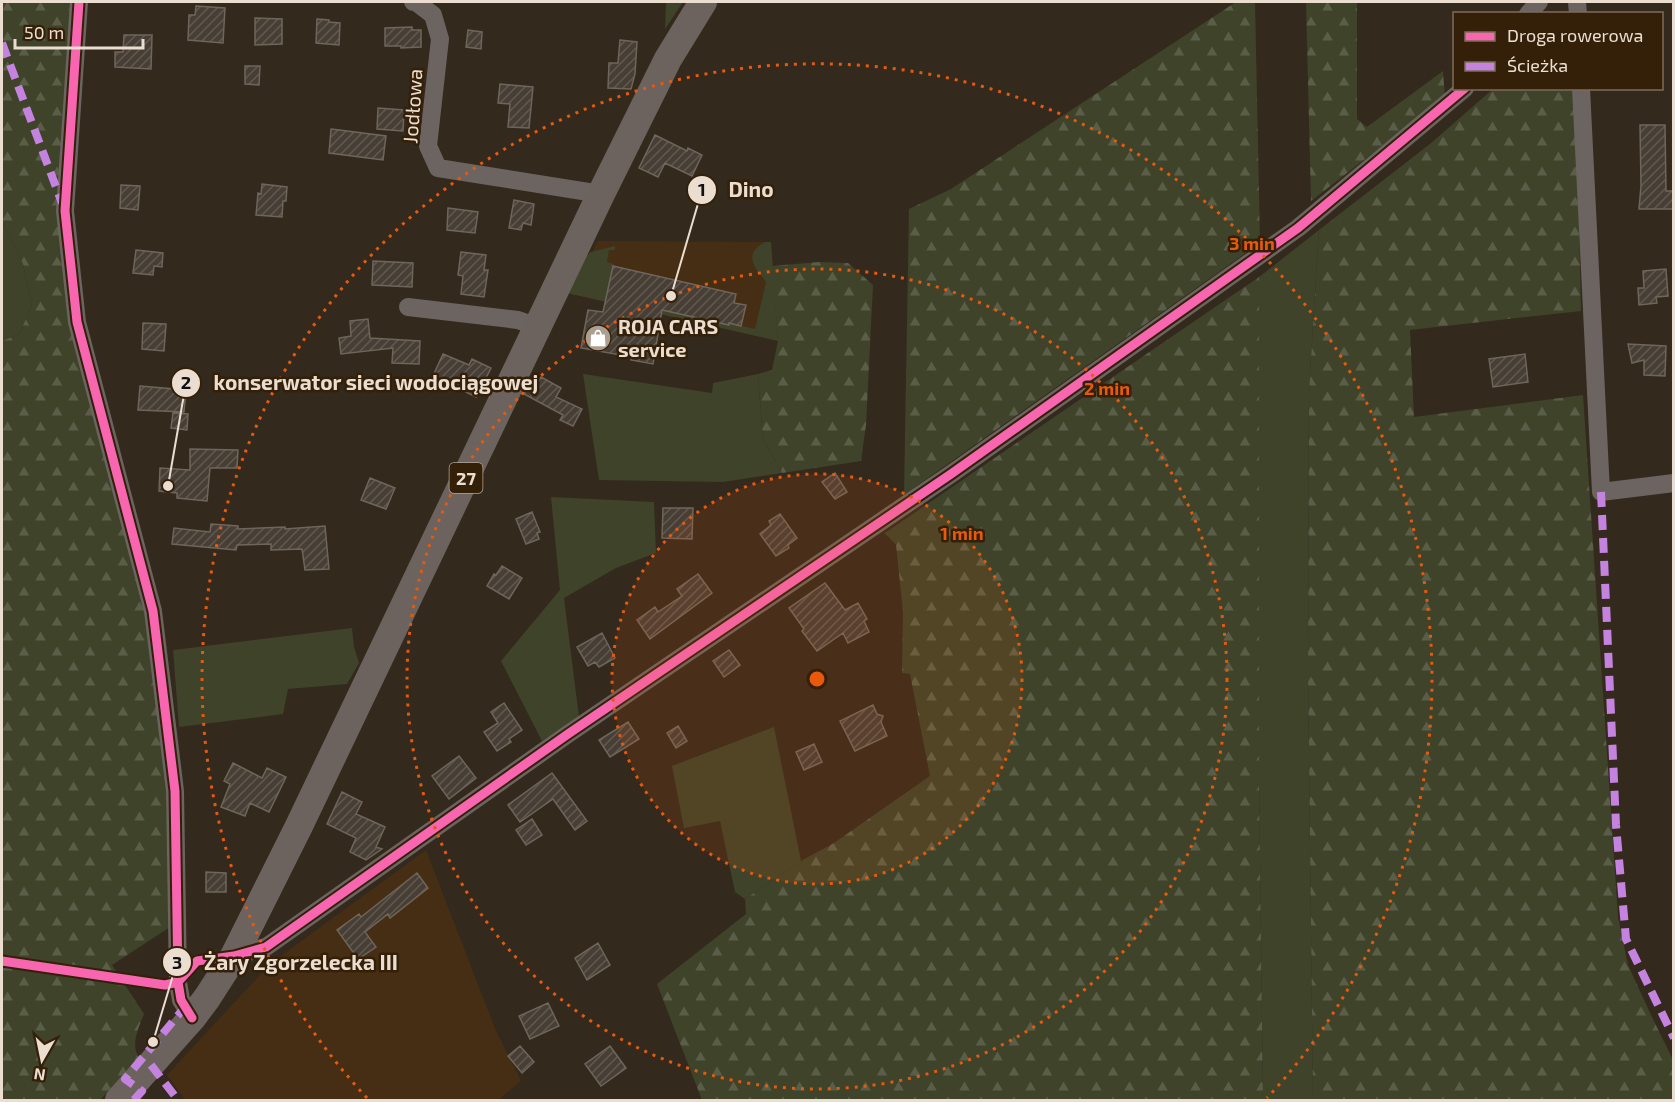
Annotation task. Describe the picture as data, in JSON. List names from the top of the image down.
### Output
{
  "streets": {
    "main road": ["27"],
    "street": ["Jodłowa"]
  },
  "crossings": [
    ["Jodłowa", "27"]
  ],
  "places": {
    "other": ["Dino", "konserwator sieci wodociągowej", "Żary Zgorzelecka III"],
    "shop": ["ROJA CARS service"]
  },
  "legend": ["Droga rowerowa", "Ścieżka"],
  "scale_bar": "50 m",
  "north": "bottom",
  "rings": ["3 min", "2 min", "1 min"]
}
